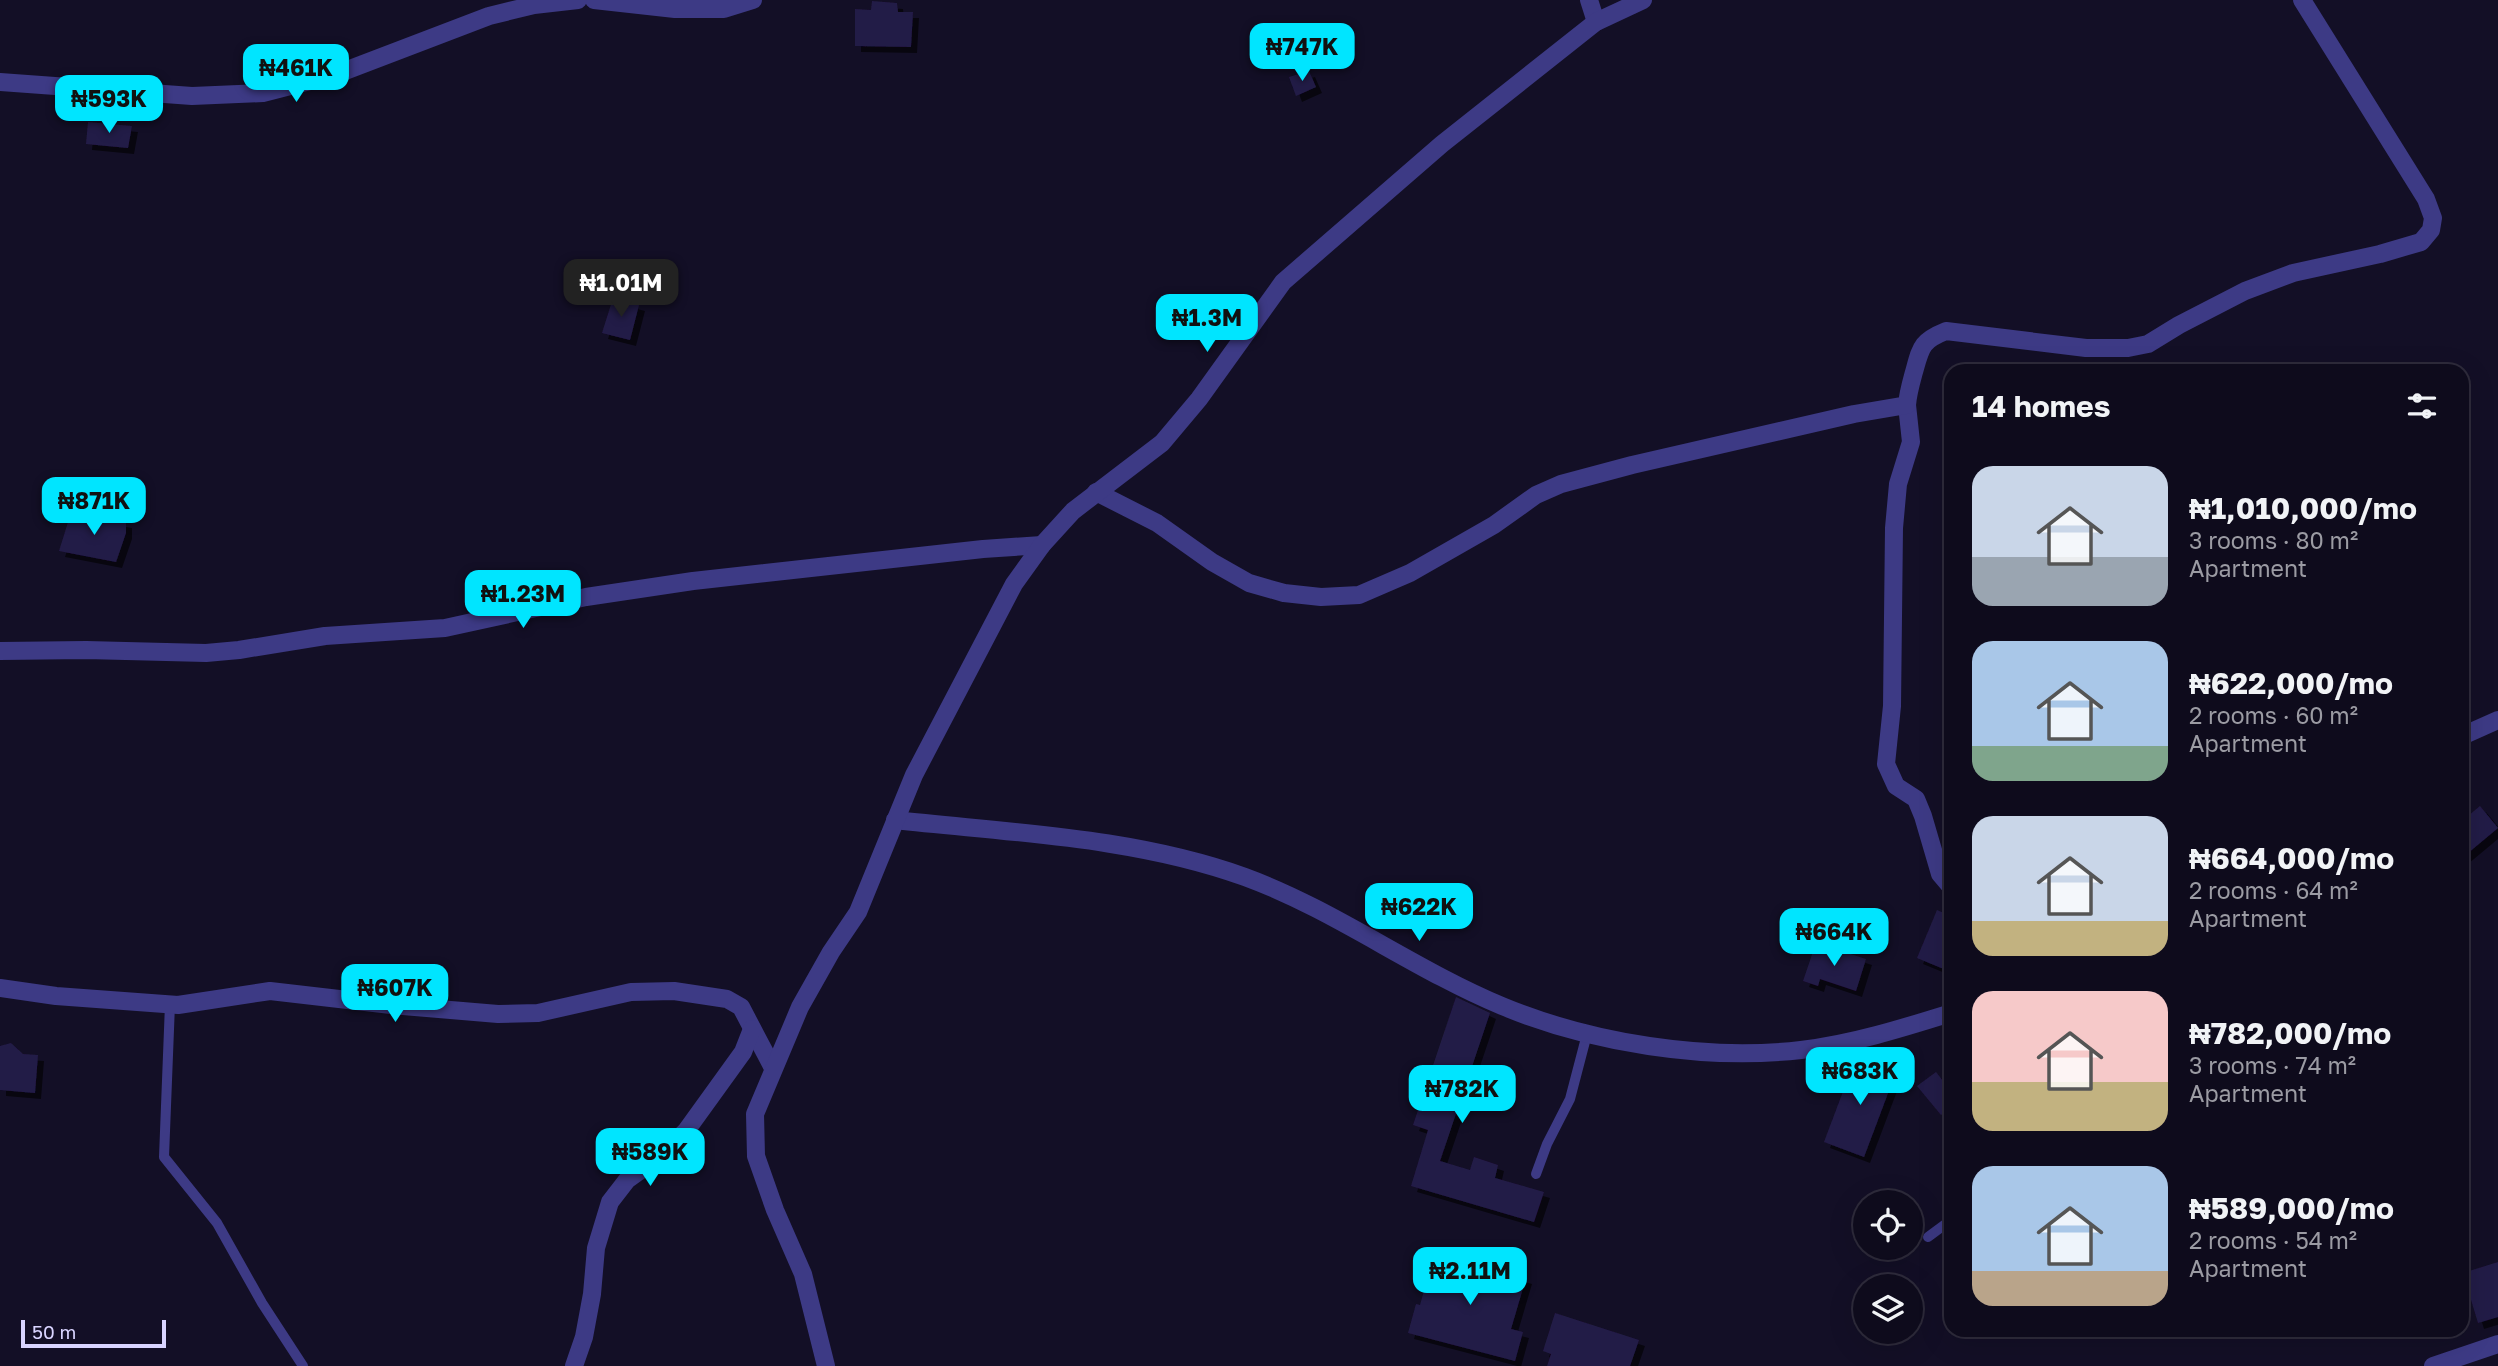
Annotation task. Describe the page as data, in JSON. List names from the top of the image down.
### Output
{
  "scale_bar": "50 m",
  "page": {
    "price": [
      "₦747K",
      "₦461K",
      "₦593K",
      "₦1.01M",
      "₦1.3M",
      "₦871K",
      "₦1.23M",
      "₦622K",
      "₦664K",
      "₦607K",
      "₦683K",
      "₦782K",
      "₦589K",
      "₦2.11M"
    ],
    "heading": "14 homes",
    "list": [
      {
        "name": "₦1,010,000/mo",
        "note": "3 rooms · 80 m² · Apartment"
      },
      {
        "name": "₦622,000/mo",
        "note": "2 rooms · 60 m² · Apartment"
      },
      {
        "name": "₦664,000/mo",
        "note": "2 rooms · 64 m² · Apartment"
      },
      {
        "name": "₦782,000/mo",
        "note": "3 rooms · 74 m² · Apartment"
      },
      {
        "name": "₦589,000/mo",
        "note": "2 rooms · 54 m² · Apartment"
      }
    ],
    "scale": "50 m"
  }
}
